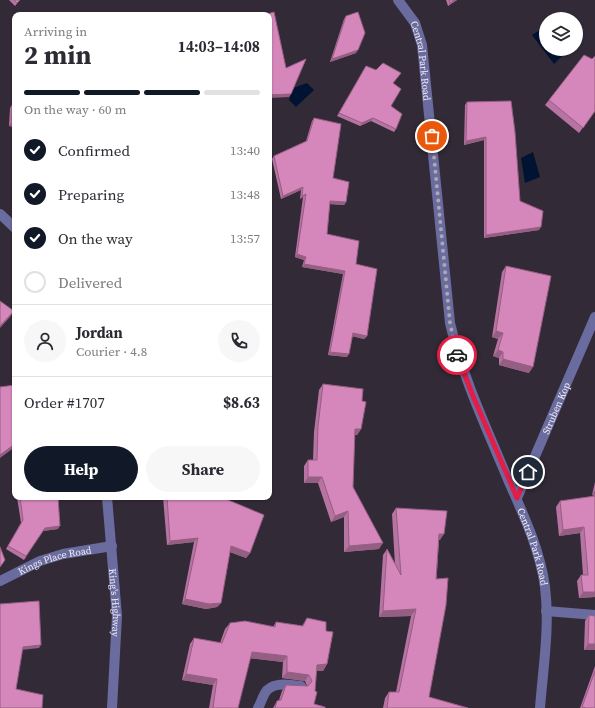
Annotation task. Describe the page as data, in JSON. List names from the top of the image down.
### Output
{
  "streets": {
    "street": [
      "Central Park Road",
      "Struben Kop",
      "Kings Place Road",
      "King's Highway"
    ]
  },
  "crossings": [
    ["Central Park Road", "Struben Kop"],
    ["Kings Place Road", "King's Highway"]
  ],
  "page": {
    "heading": ["2 min", "Arriving in", "14:03–14:08"],
    "panel": [
      "Jordan",
      "Courier · 4.8",
      "Order #1707",
      "$8.63"
    ],
    "bar": "On the way · 60 m",
    "list": [
      ["Confirmed", "13:40"],
      ["Preparing", "13:48"],
      ["On the way", "13:57"],
      "Delivered"
    ],
    "buttons": ["Help", "Share"]
  }
}
